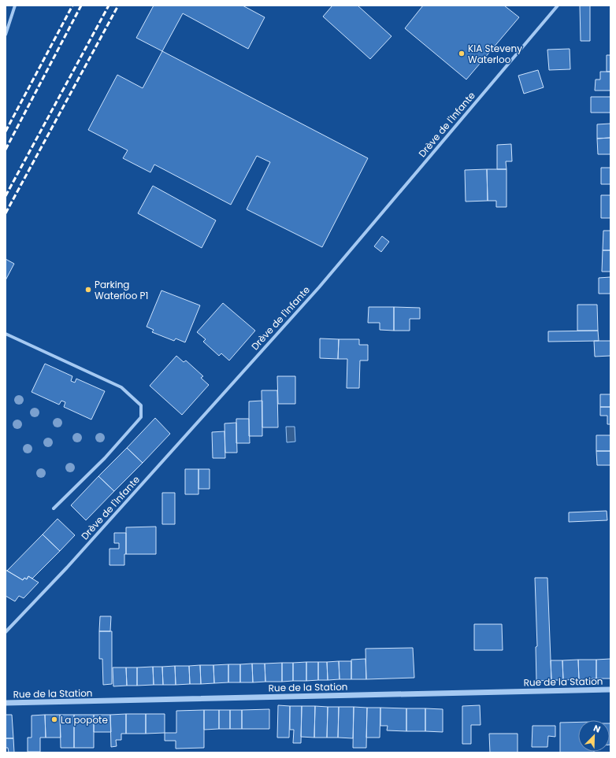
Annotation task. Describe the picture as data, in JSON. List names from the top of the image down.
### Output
{
  "streets": {
    "street": ["Drève de l'Infante", "Rue de la Station"]
  },
  "places": ["KIA Steveny Waterloo", "Parking Waterloo P1", "La popote"],
  "north": "top right"
}
